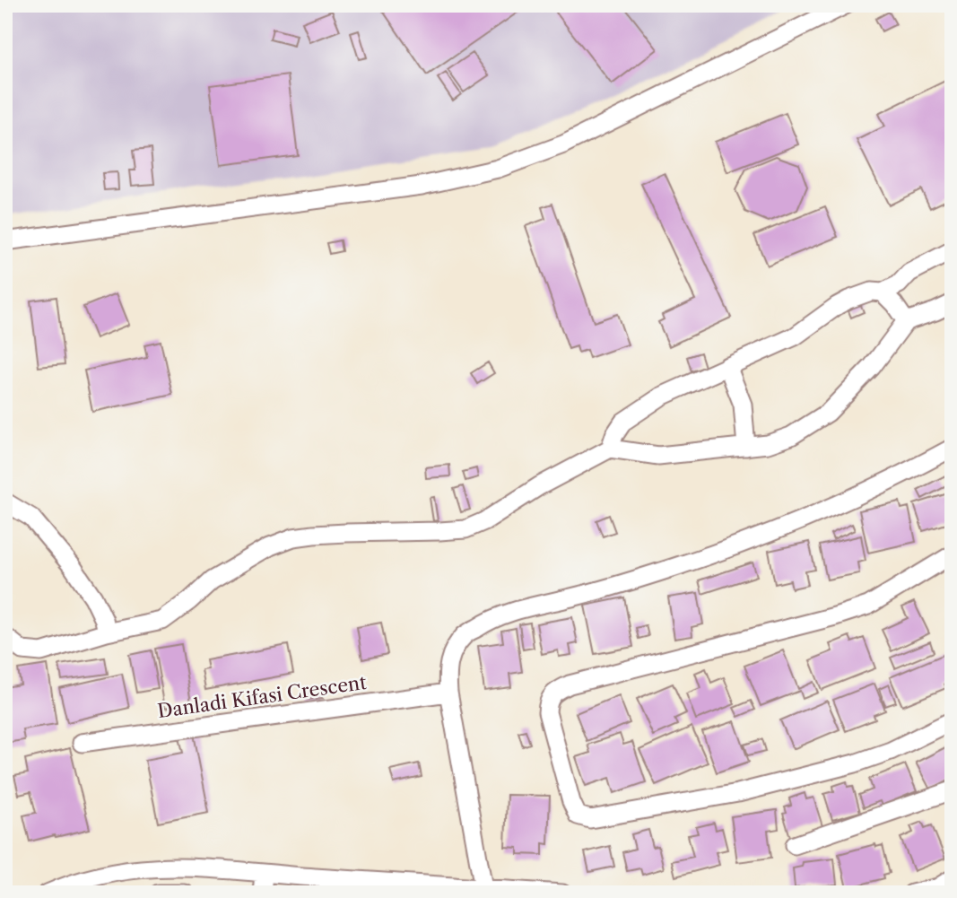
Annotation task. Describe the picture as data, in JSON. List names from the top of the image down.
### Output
{
  "streets": {
    "street": ["Danladi Kifasi Crescent"]
  }
}
